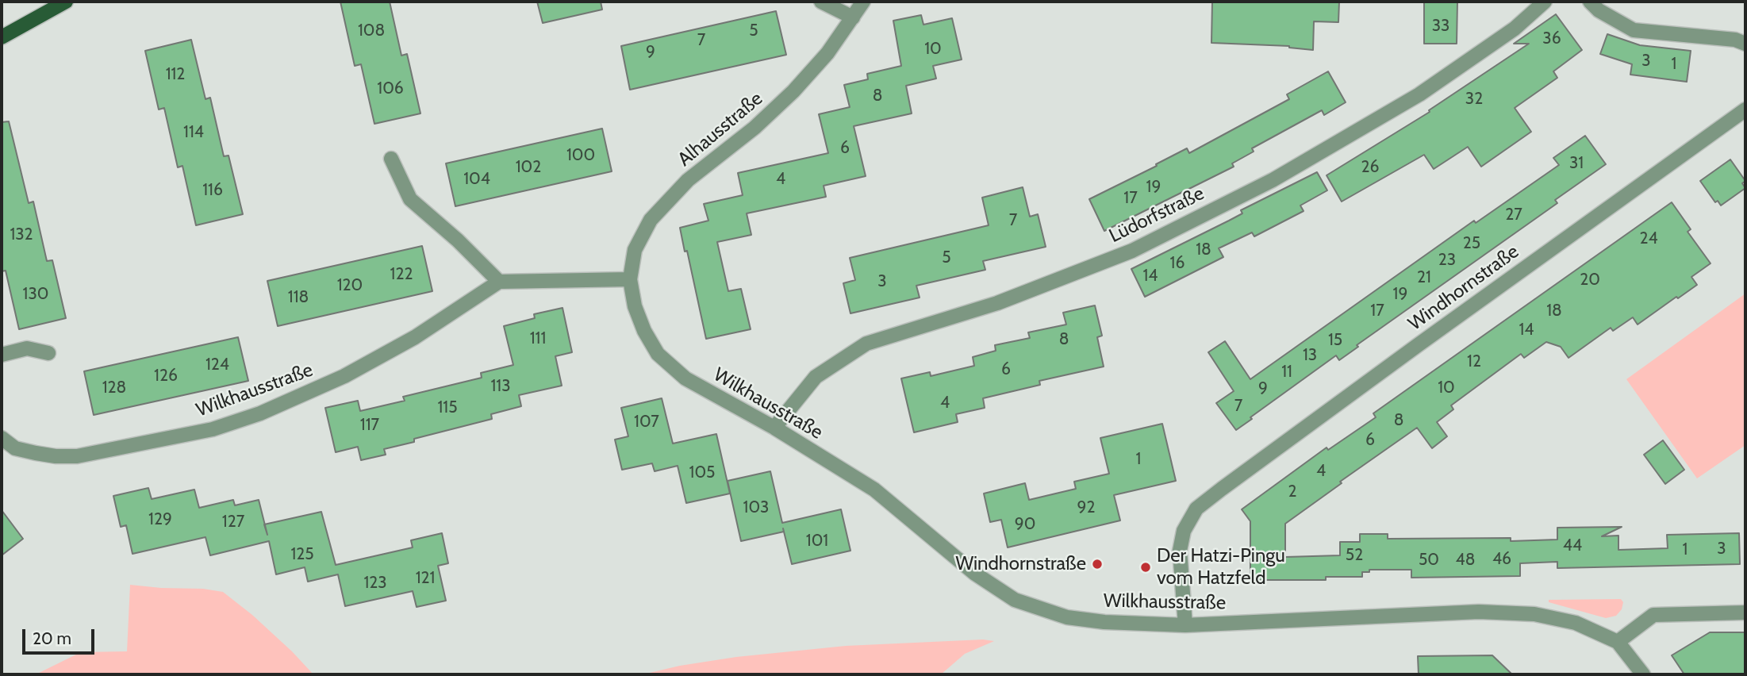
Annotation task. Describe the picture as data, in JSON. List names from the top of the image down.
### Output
{
  "streets": {
    "street": [
      "Alhausstraße",
      "Lüdorfstraße",
      "Windhornstraße",
      "Wilkhausstraße"
    ]
  },
  "crossings": [
    ["Alhausstraße", "Wilkhausstraße"],
    ["Lüdorfstraße", "Wilkhausstraße"],
    ["Windhornstraße", "Wilkhausstraße"]
  ],
  "places": ["Windhornstraße", "Der Hatzi-Pingu vom Hatzfeld"],
  "house_numbers": [
    "33",
    "108",
    "5",
    "36",
    "7",
    "10",
    "9",
    "3",
    "1",
    "112",
    "106",
    "8",
    "32",
    "114",
    "6",
    "100",
    "31",
    "102",
    "26",
    "104",
    "4",
    "19",
    "116",
    "17",
    "27",
    "7",
    "132",
    "24",
    "25",
    "18",
    "5",
    "23",
    "16",
    "122",
    "14",
    "21",
    "20",
    "3",
    "120",
    "130",
    "19",
    "118",
    "17",
    "18",
    "14",
    "111",
    "8",
    "15",
    "13",
    "12",
    "124",
    "6",
    "11",
    "126",
    "113",
    "128",
    "10",
    "9",
    "4",
    "7",
    "115",
    "8",
    "107",
    "117",
    "6",
    "1",
    "4",
    "105",
    "2",
    "103",
    "92",
    "129",
    "127",
    "90",
    "101",
    "44",
    "3",
    "1",
    "125",
    "52",
    "46",
    "50",
    "48",
    "121",
    "123"
  ],
  "scale_bar": "20 m"
}
